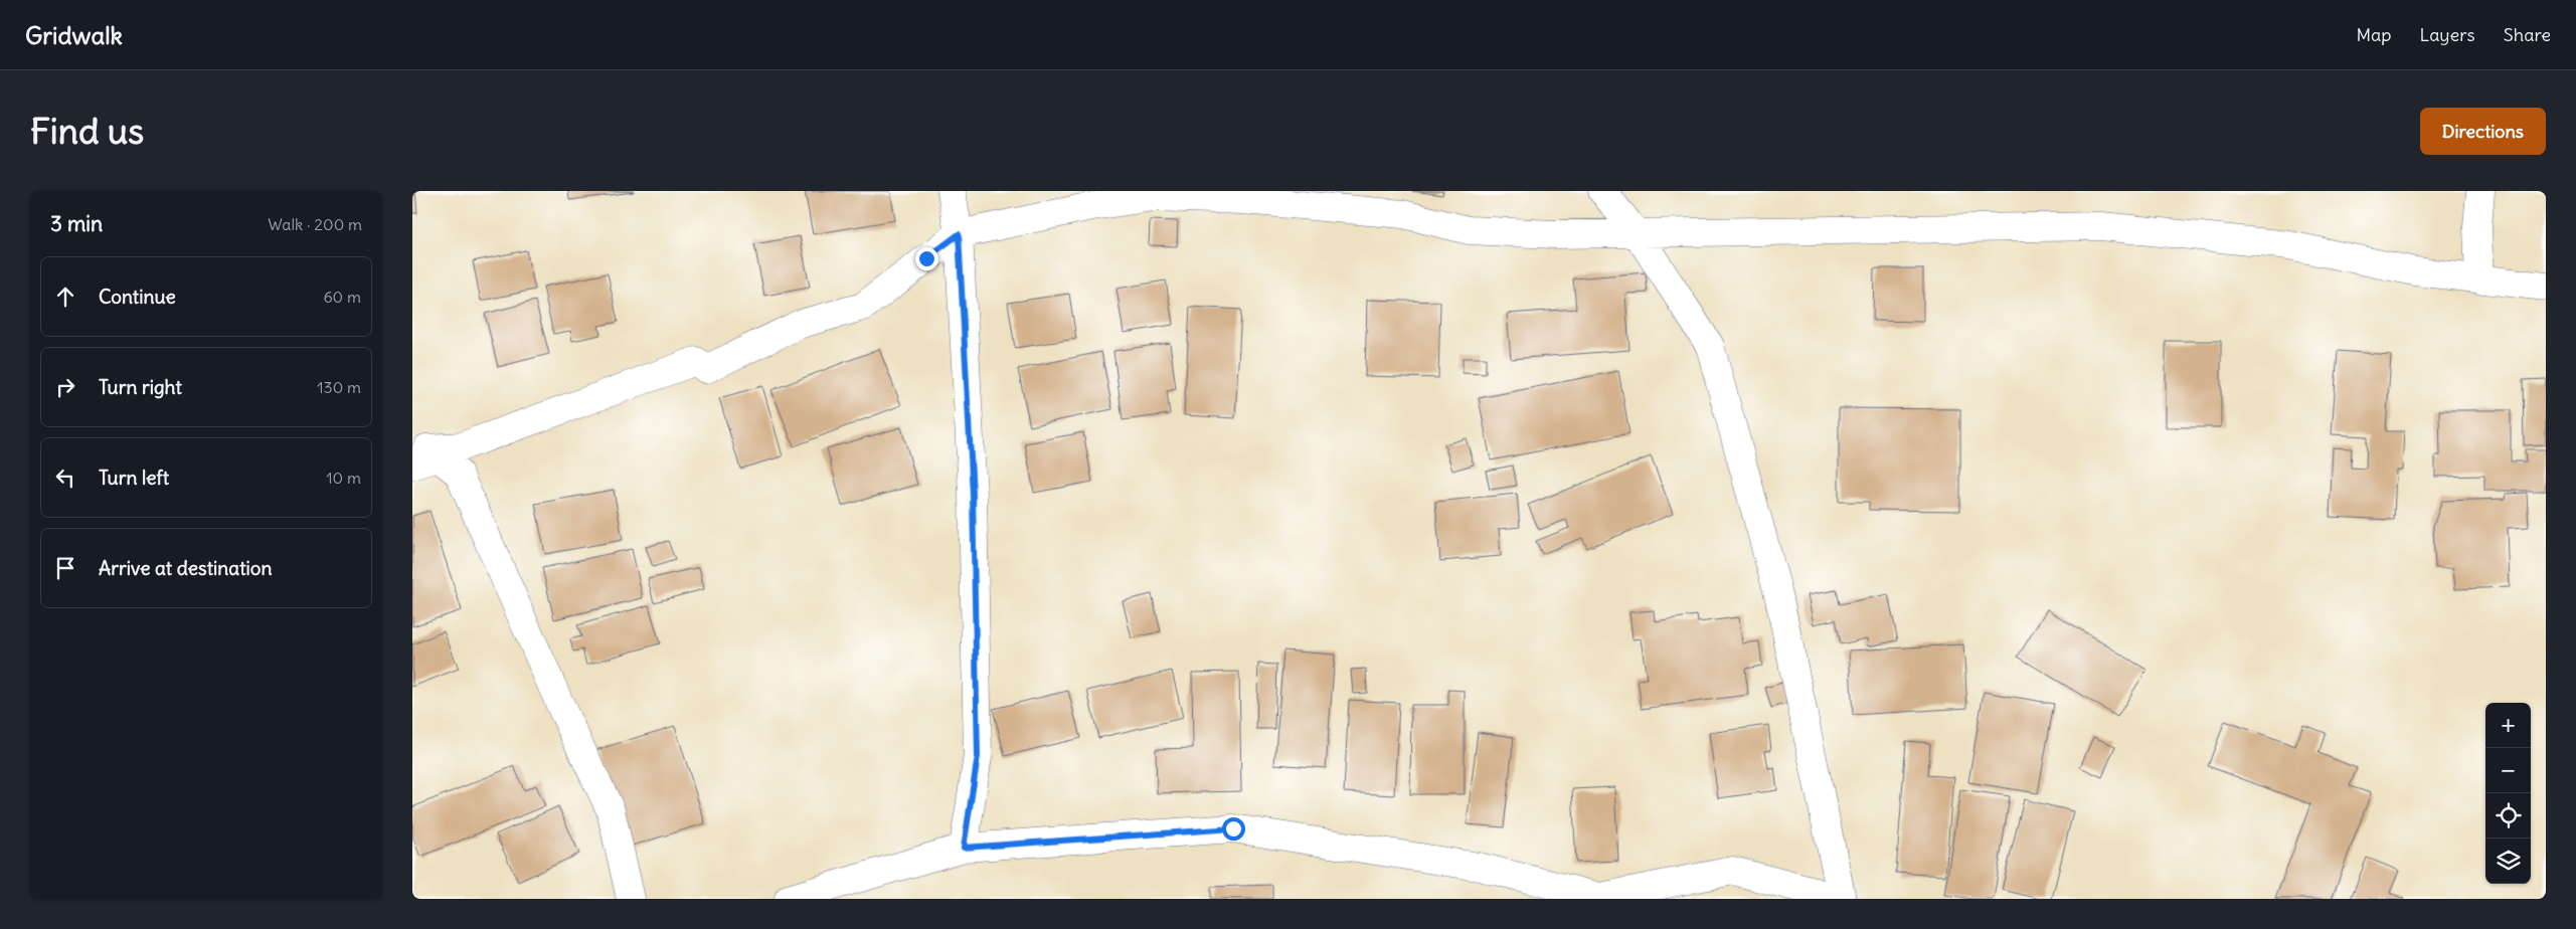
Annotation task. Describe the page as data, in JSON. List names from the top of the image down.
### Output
{
  "page": {
    "header": "Gridwalk",
    "nav": ["Map", "Layers", "Share"],
    "buttons": "Directions",
    "title": "Find us",
    "heading": ["3 min", "Walk · 200 m"],
    "list": [
      ["Continue", "60 m"],
      ["Turn right", "130 m"],
      ["Turn left", "10 m"],
      "Arrive at destination"
    ],
    "map_buttons": ["+", "−"]
  }
}
